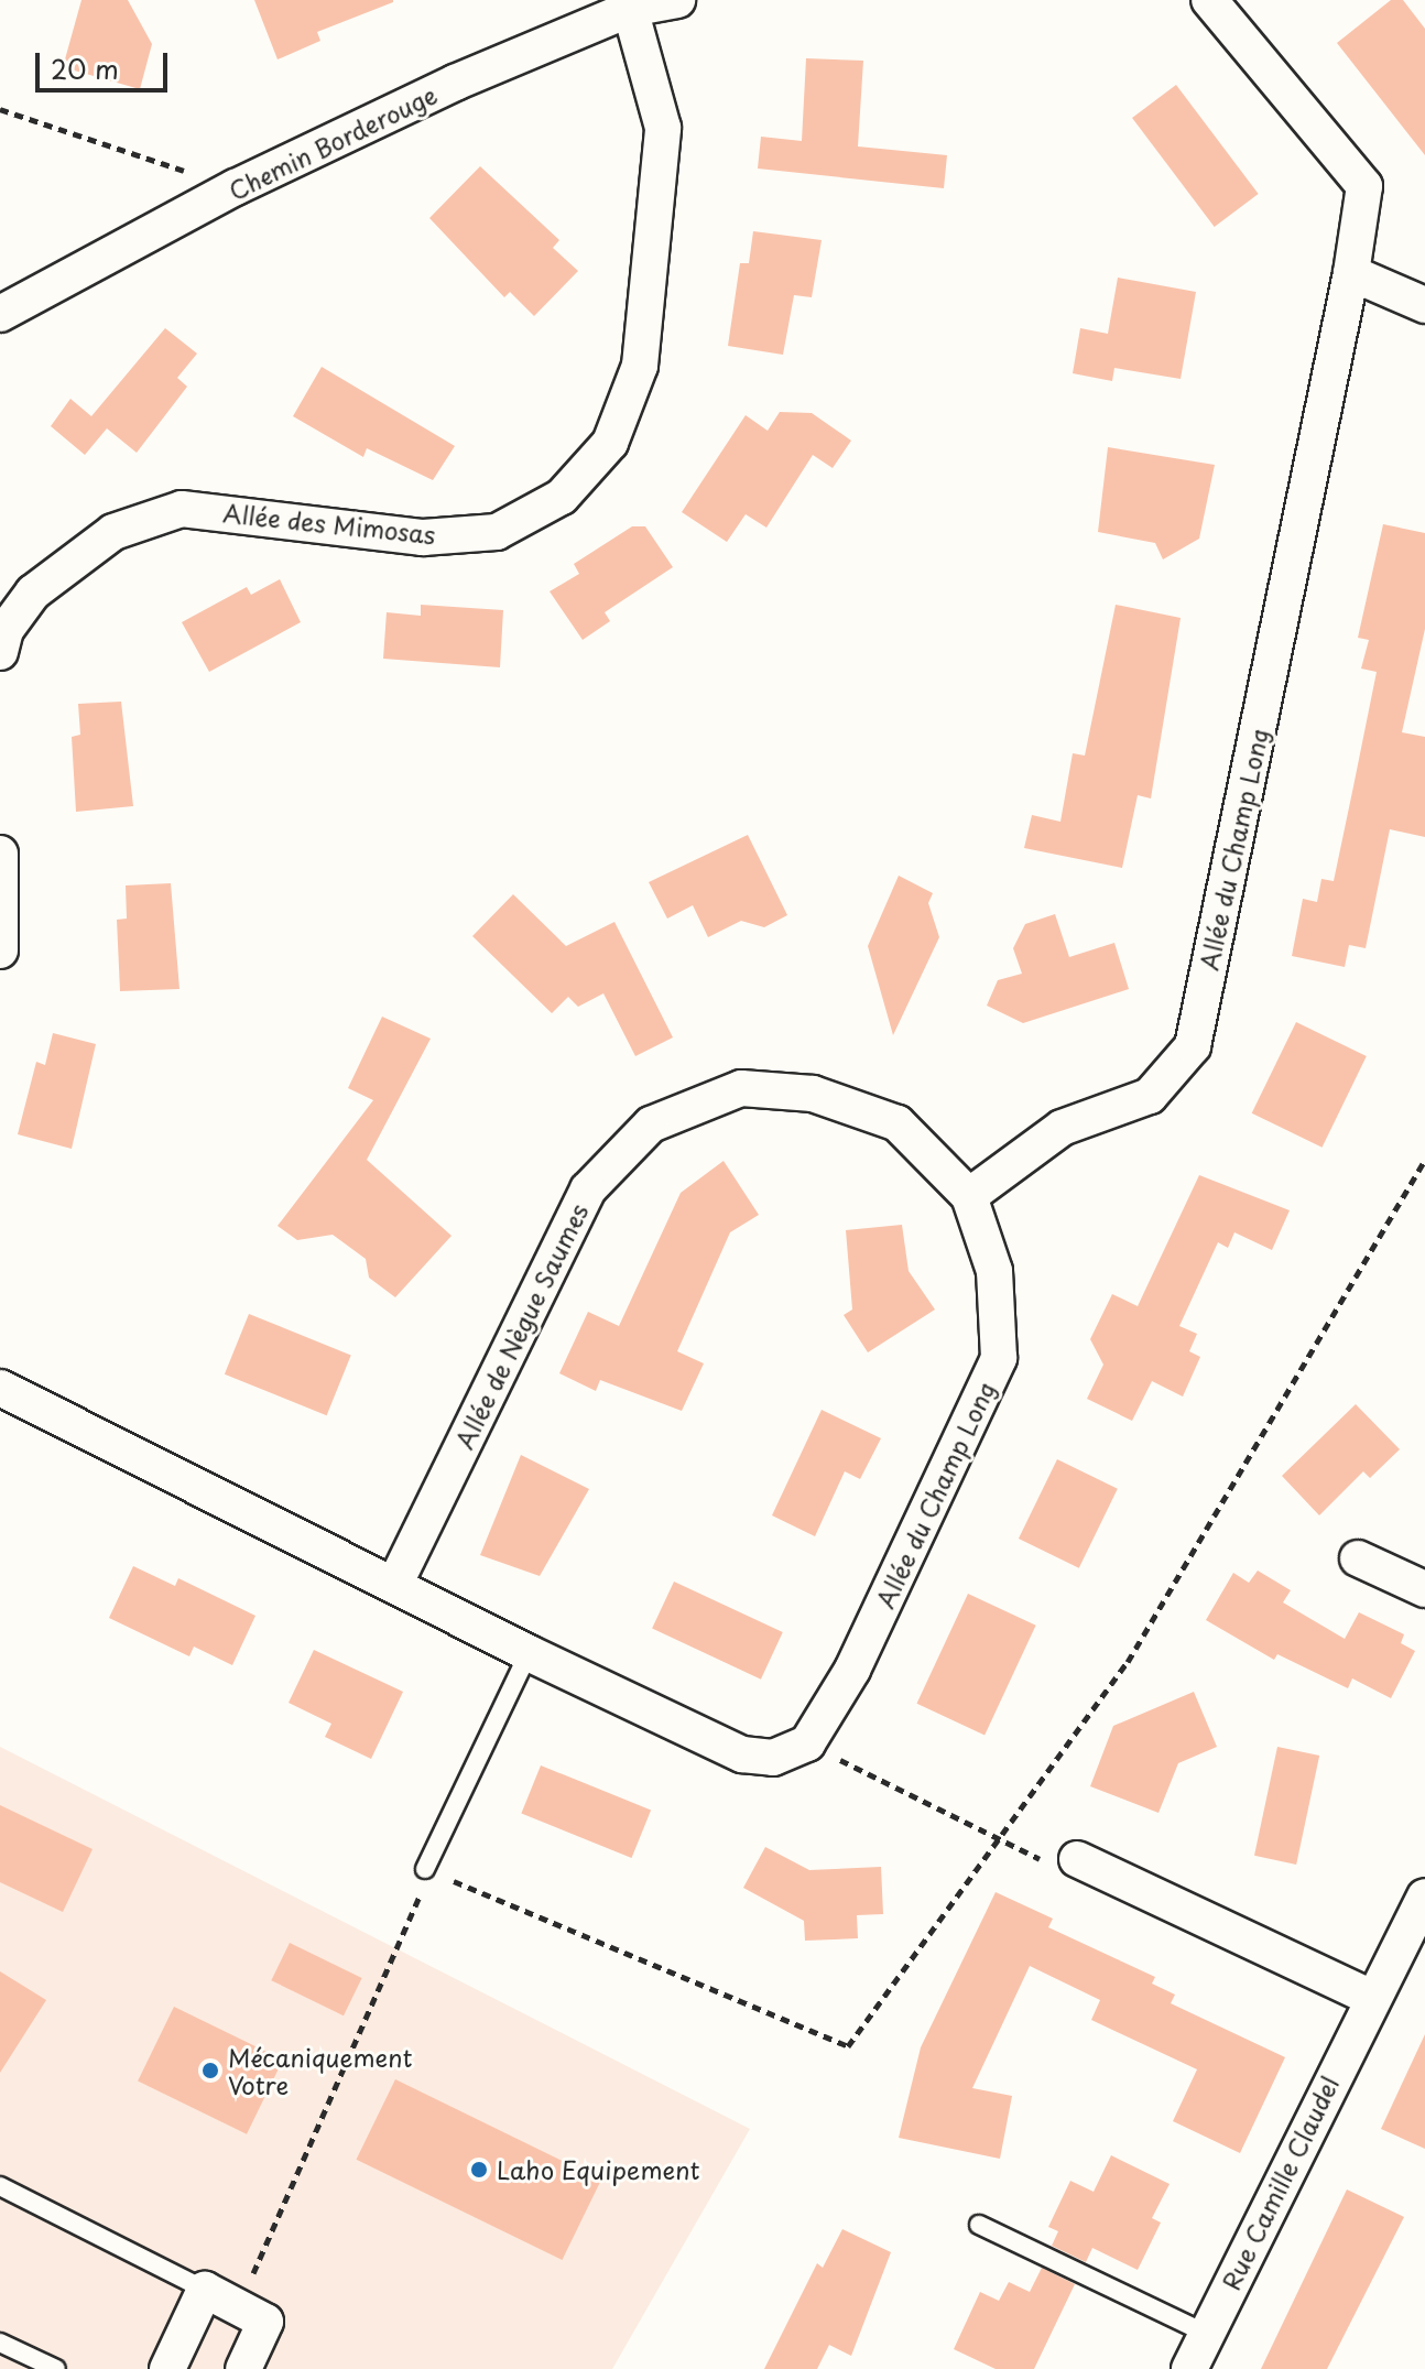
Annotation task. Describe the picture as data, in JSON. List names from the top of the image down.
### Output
{
  "streets": {
    "street": [
      "Chemin Borderouge",
      "Allée des Mimosas",
      "Allée du Champ Long",
      "Allée de Nègue Saumes",
      "Rue Camille Claudel"
    ]
  },
  "crossings": [
    ["Chemin Borderouge", "Allée des Mimosas"],
    ["Allée du Champ Long", "Allée de Nègue Saumes"]
  ],
  "places": ["Mécaniquement Votre", "Laho Equipement"],
  "scale_bar": "20 m"
}
